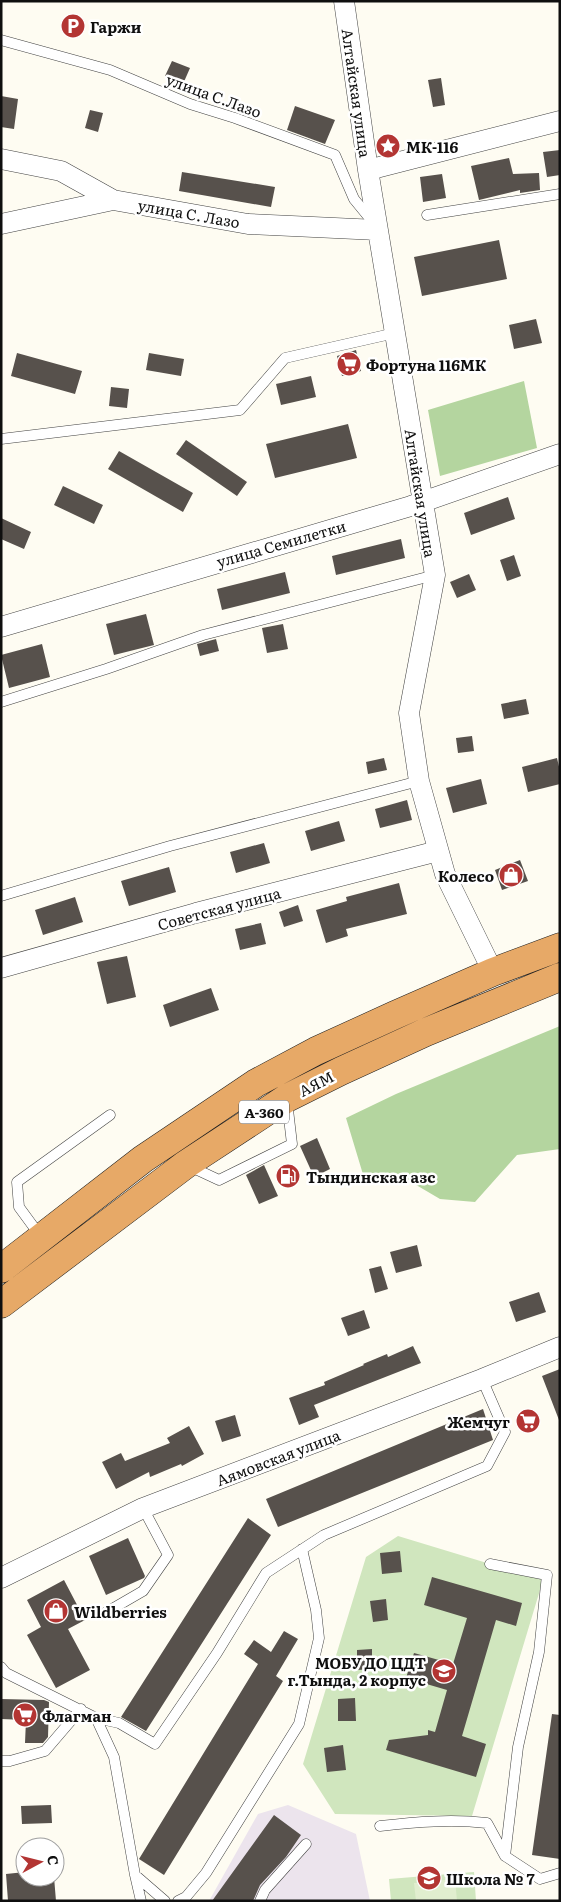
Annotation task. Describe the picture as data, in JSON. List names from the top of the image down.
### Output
{
  "streets": {
    "highway": ["АЯМ", "А-360"],
    "street": [
      "Алтайская улица",
      "улица С. Лазо",
      "улица Семилетки",
      "Советская улица",
      "Аямовская улица"
    ],
    "lane": ["улица С.Лазо"]
  },
  "crossings": [
    ["Алтайская улица", "улица С.Лазо"],
    ["Алтайская улица", "улица С. Лазо"],
    ["Алтайская улица", "улица Семилетки"],
    ["Алтайская улица", "Советская улица"],
    ["Алтайская улица", "АЯМ"],
    ["улица С.Лазо", "улица С. Лазо"]
  ],
  "places": {
    "parking": ["Гаржи"],
    "place": ["МК-116"],
    "supermarket": ["Фортуна 116МК", "Жемчуг", "Флагман"],
    "shop": ["Колесо", "Wildberries"],
    "fuel station": ["Тындинская азс"],
    "school or university": ["МОБУ ДО ЦДТ г.Тында, 2 корпус", "Школа № 7"]
  },
  "north": "right"
}
